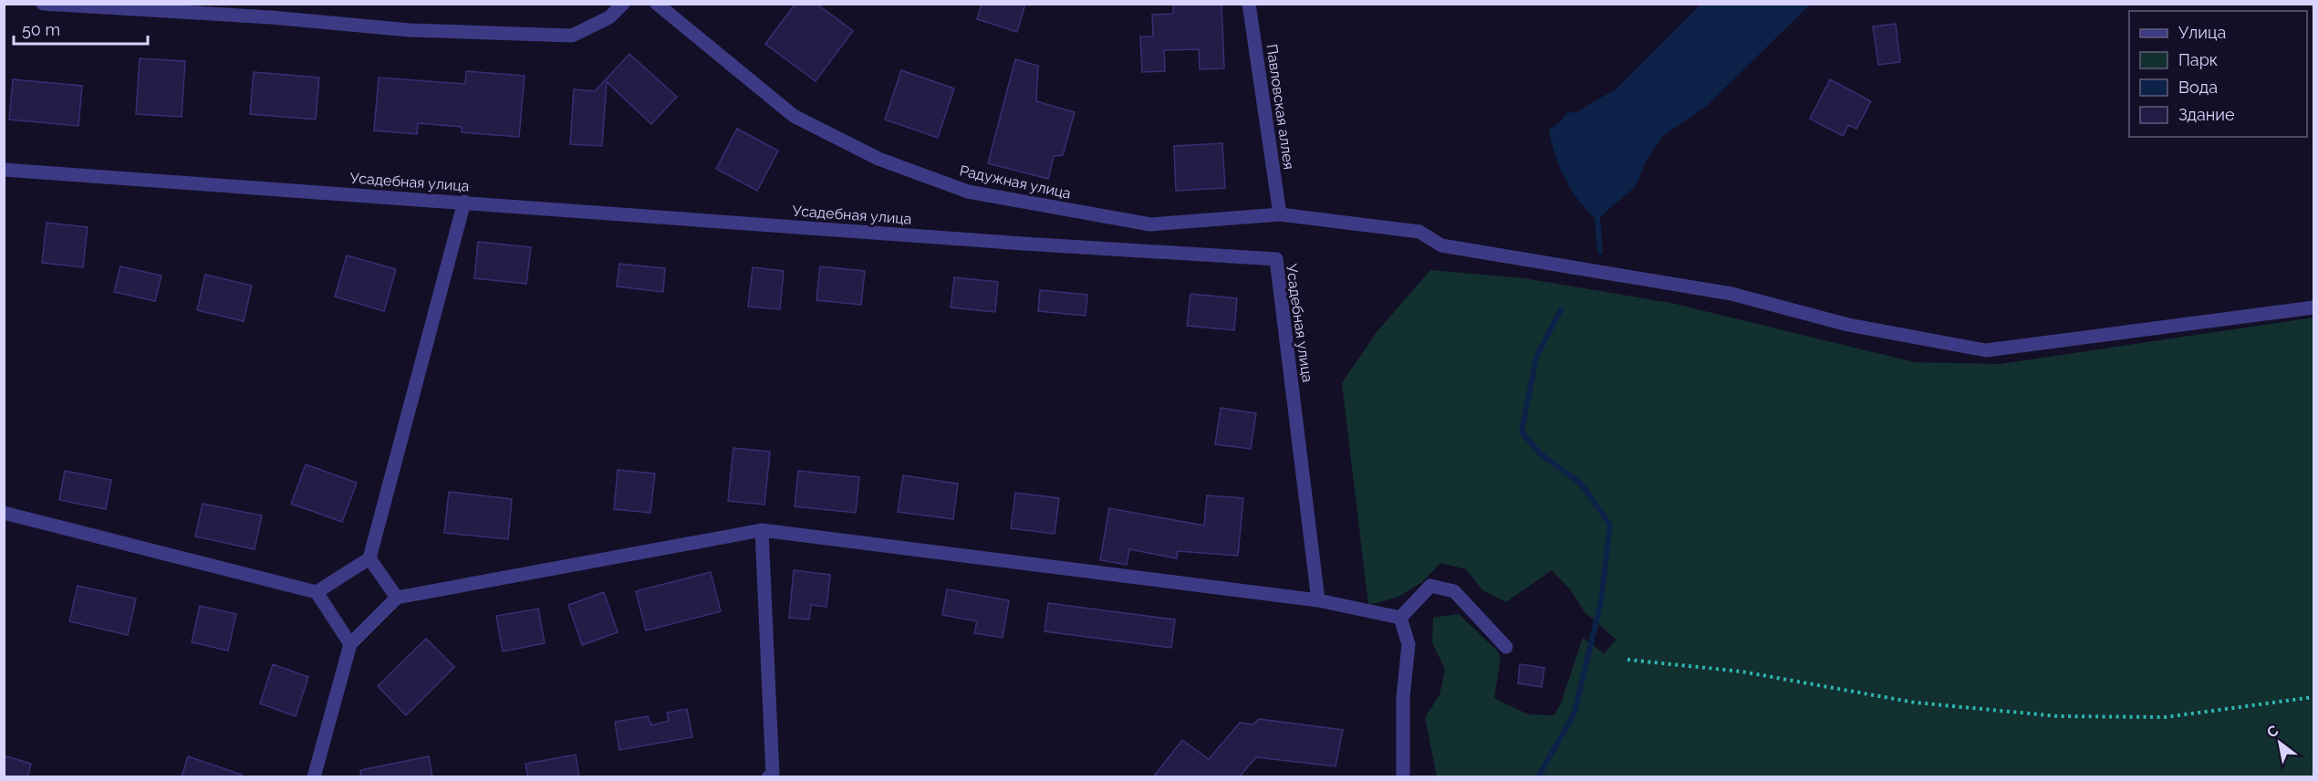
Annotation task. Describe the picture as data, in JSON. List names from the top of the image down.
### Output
{
  "streets": {
    "street": ["Павловская аллея", "Усадебная улица", "Радужная улица"]
  },
  "crossings": [
    ["Павловская аллея", "Радужная улица"]
  ],
  "legend": [
    "Улица",
    "Парк",
    "Вода",
    "Здание"
  ],
  "scale_bar": "50 m",
  "north": "top left"
}
